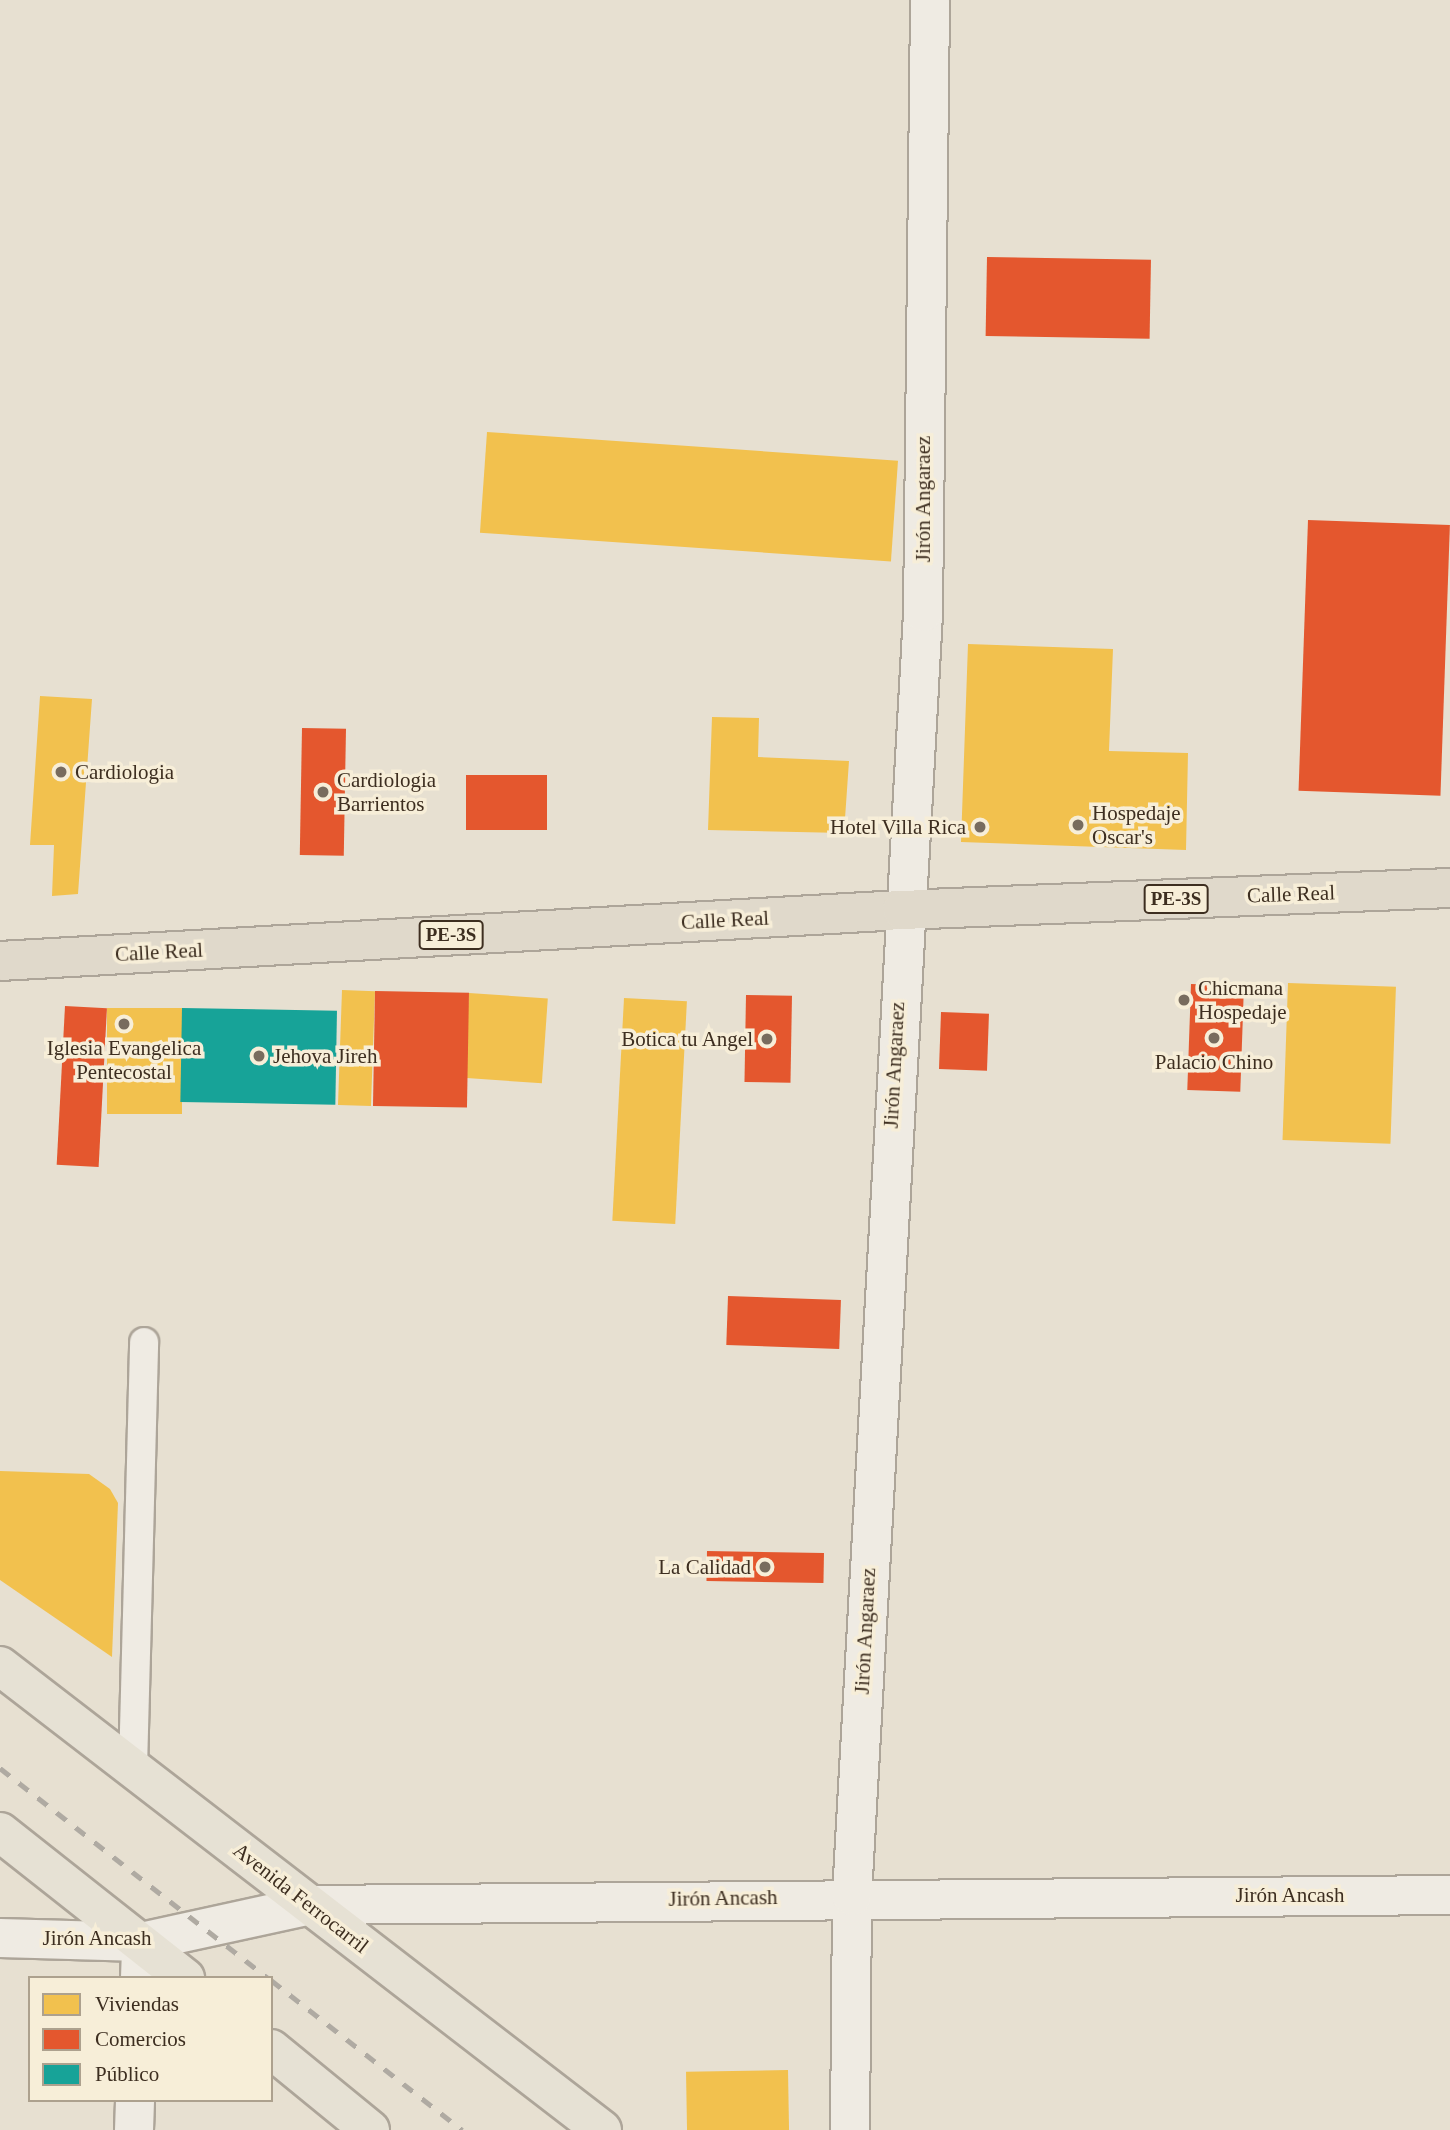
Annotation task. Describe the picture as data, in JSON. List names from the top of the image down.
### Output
{
  "streets": {
    "highway": ["Calle Real", "PE-3S"],
    "main road": ["Avenida Ferrocarril"],
    "street": ["Jirón Angaraez", "Jirón Ancash"]
  },
  "crossings": [
    ["Jirón Angaraez", "Calle Real"],
    ["Jirón Angaraez", "Jirón Ancash"],
    ["Jirón Ancash", "Avenida Ferrocarril"]
  ],
  "places": [
    "Cardiologia",
    "Cardiologia Barrientos",
    "Hospedaje Oscar's",
    "Hotel Villa Rica",
    "Chicmana Hospedaje",
    "Iglesia Evangelica Pentecostal",
    "Palacio Chino",
    "Botica tu Angel",
    "Jehova Jireh",
    "La Calidad"
  ],
  "legend": ["Viviendas", "Comercios", "Público"]
}
